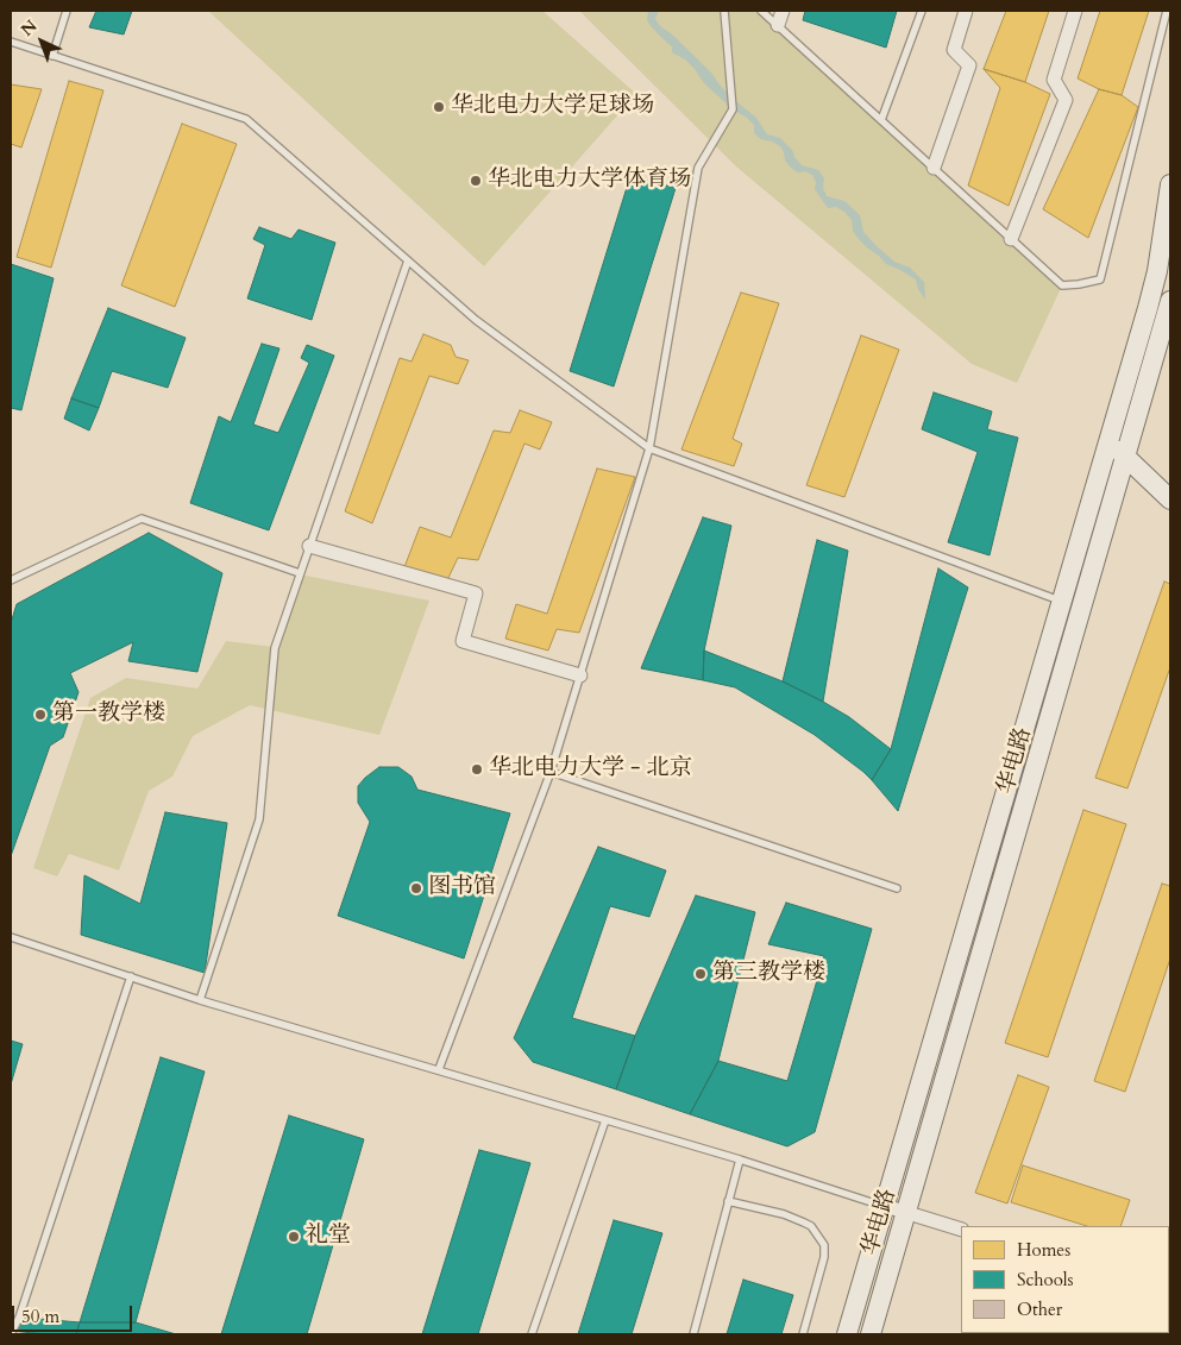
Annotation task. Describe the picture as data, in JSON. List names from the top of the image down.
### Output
{
  "streets": {
    "street": ["华电路"]
  },
  "places": [
    "华北电力大学足球场",
    "华北电力大学体育场",
    "第一教学楼",
    "华北电力大学 - 北京",
    "图书馆",
    "第三教学楼",
    "礼堂"
  ],
  "legend": ["Homes", "Schools", "Other"],
  "scale_bar": "50 m",
  "north": "top left"
}
